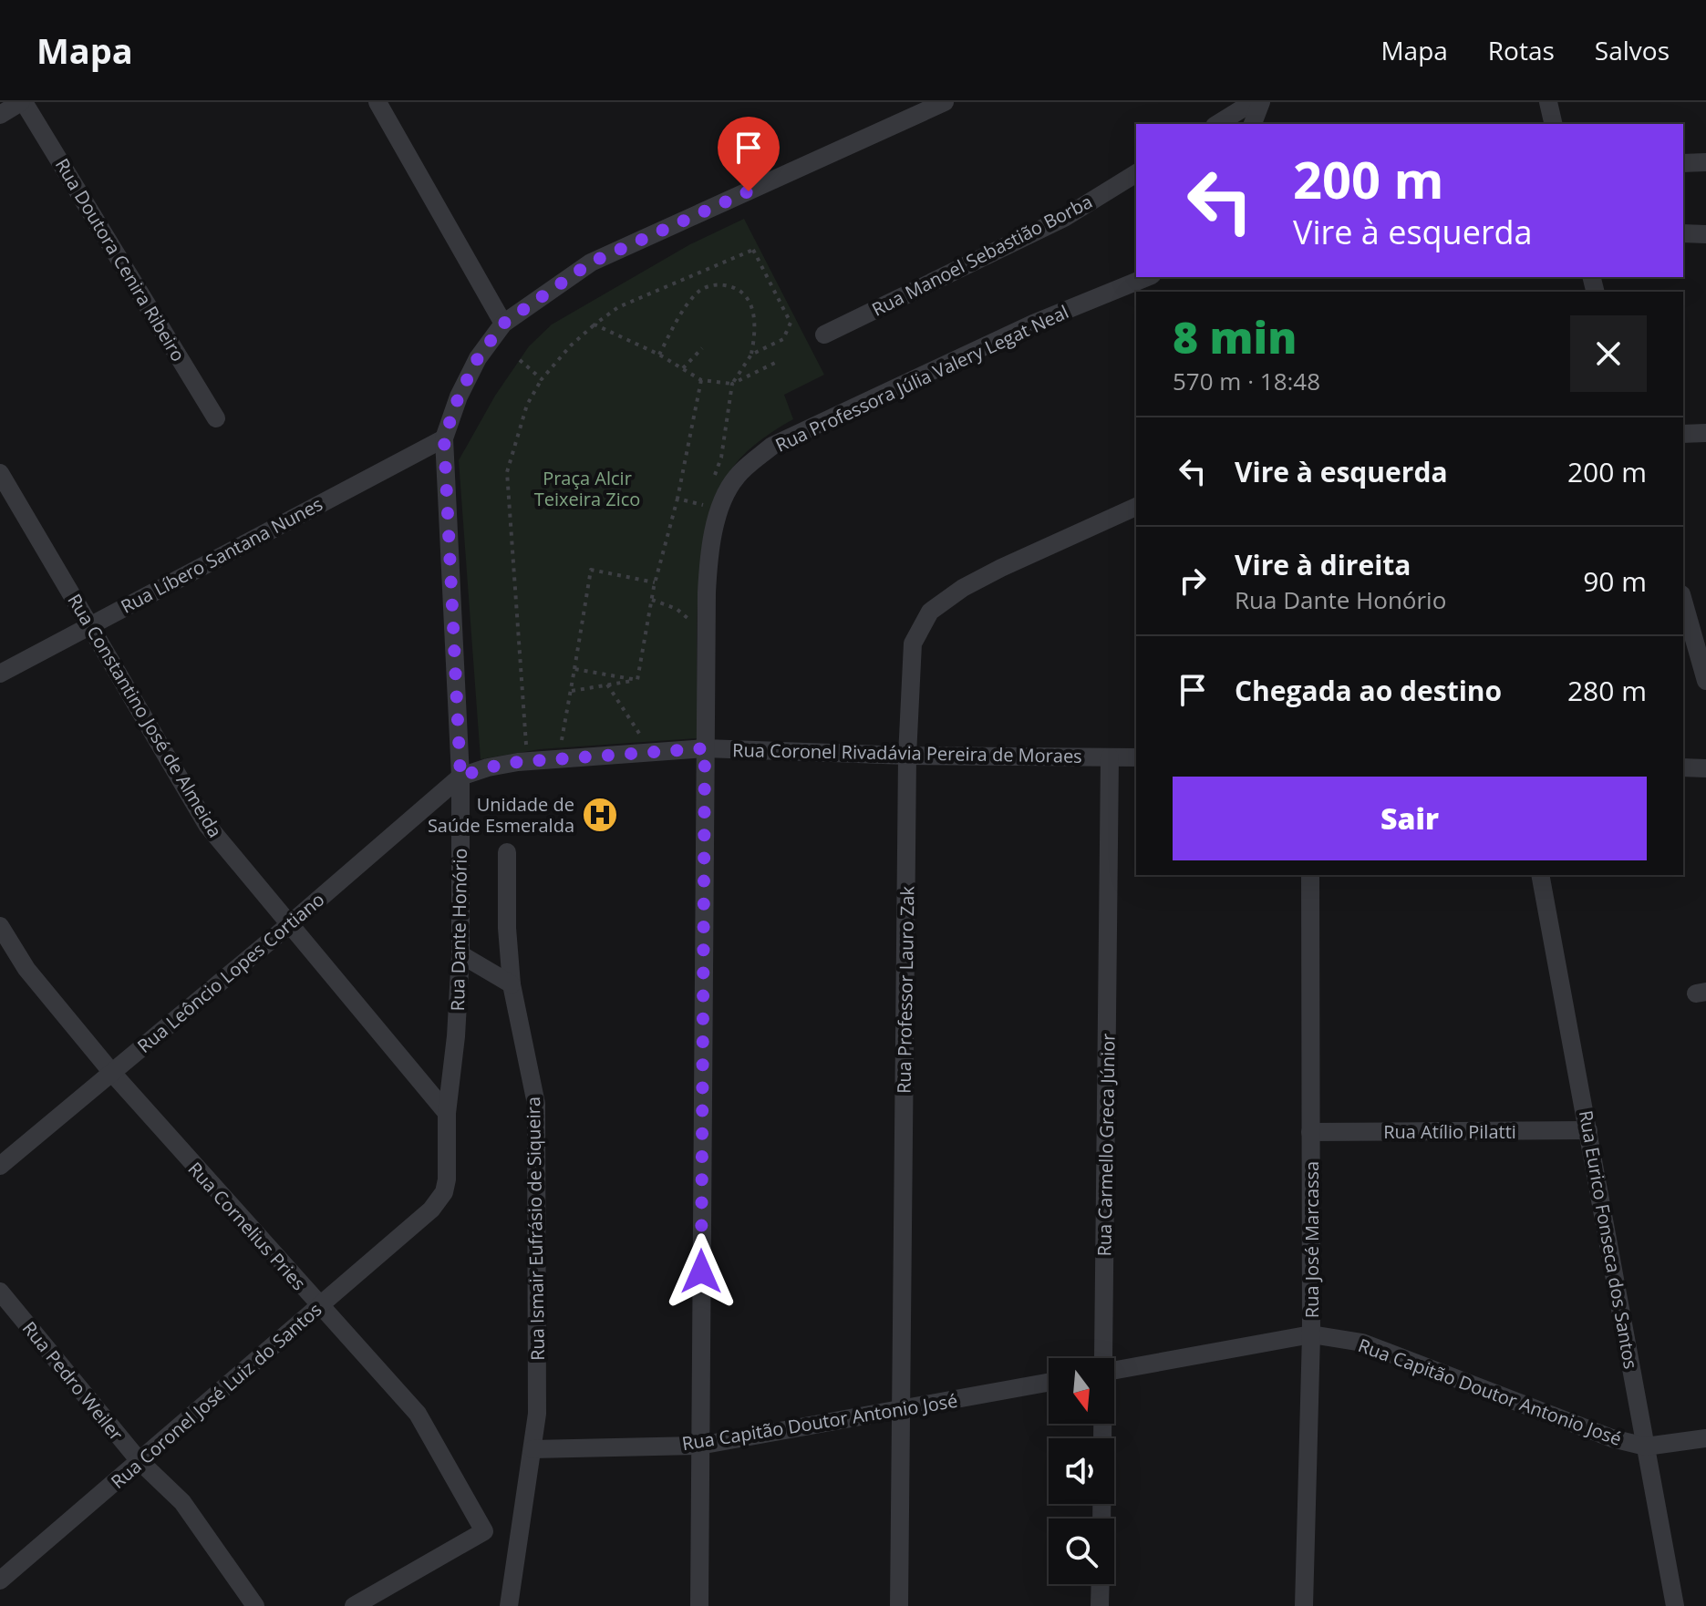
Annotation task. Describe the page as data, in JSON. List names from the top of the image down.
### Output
{
  "streets": {
    "street": [
      "Rua Manoel Sebastião Borba",
      "Rua Doutora Cenira Ribeiro",
      "Rua Professora Júlia Valery Legat Neal",
      "Rua Líbero Santana Nunes",
      "Rua Constantino José de Almeida",
      "Rua Coronel Rivadávia Pereira de Moraes",
      "Rua Dante Honório",
      "Rua Leôncio Lopes Cortiano",
      "Rua Professor Lauro Zak",
      "Rua Atílio Pilatti",
      "Rua Carmello Greca Júnior",
      "Rua Cornelius Pries",
      "Rua Ismair Eufrásio de Siqueira",
      "Rua José Marcassa",
      "Rua Eurico Fonseca dos Santos",
      "Rua Pedro Weiler",
      "Rua Capitão Doutor Antonio José",
      "Rua Coronel José Luiz do Santos"
    ]
  },
  "crossings": [
    ["Rua Professora Júlia Valery Legat Neal", "Rua Coronel Rivadávia Pereira de Moraes"],
    ["Rua Professora Júlia Valery Legat Neal", "Rua Capitão Doutor Antonio José"],
    ["Rua Líbero Santana Nunes", "Rua Constantino José de Almeida"],
    ["Rua Líbero Santana Nunes", "Rua Dante Honório"],
    ["Rua Constantino José de Almeida", "Rua Dante Honório"],
    ["Rua Constantino José de Almeida", "Rua Leôncio Lopes Cortiano"],
    ["Rua Coronel Rivadávia Pereira de Moraes", "Rua Dante Honório"],
    ["Rua Coronel Rivadávia Pereira de Moraes", "Rua Leôncio Lopes Cortiano"],
    ["Rua Coronel Rivadávia Pereira de Moraes", "Rua Professor Lauro Zak"],
    ["Rua Coronel Rivadávia Pereira de Moraes", "Rua Carmello Greca Júnior"],
    ["Rua Dante Honório", "Rua Leôncio Lopes Cortiano"],
    ["Rua Dante Honório", "Rua Coronel José Luiz do Santos"],
    ["Rua Leôncio Lopes Cortiano", "Rua Cornelius Pries"],
    ["Rua Professor Lauro Zak", "Rua Capitão Doutor Antonio José"],
    ["Rua Atílio Pilatti", "Rua José Marcassa"],
    ["Rua Atílio Pilatti", "Rua Eurico Fonseca dos Santos"],
    ["Rua Cornelius Pries", "Rua Coronel José Luiz do Santos"],
    ["Rua Ismair Eufrásio de Siqueira", "Rua Capitão Doutor Antonio José"],
    ["Rua José Marcassa", "Rua Capitão Doutor Antonio José"],
    ["Rua Eurico Fonseca dos Santos", "Rua Capitão Doutor Antonio José"],
    ["Rua Pedro Weiler", "Rua Coronel José Luiz do Santos"]
  ],
  "parks": ["Praça Alcir Teixeira Zico"],
  "places": {
    "hospital": ["Unidade de Saúde Esmeralda"]
  },
  "north": "bottom",
  "page": {
    "header": "Mapa",
    "nav": ["Mapa", "Rotas", "Salvos"],
    "turn": ["200 m", "Vire à esquerda"],
    "heading": ["8 min", "570 m · 18:48"],
    "list": [
      {
        "name": "Vire à esquerda",
        "value": "200 m"
      },
      {
        "name": "Vire à direita",
        "note": "Rua Dante Honório",
        "value": "90 m"
      },
      {
        "name": "Chegada ao destino",
        "value": "280 m"
      }
    ],
    "buttons": "Sair"
  }
}
